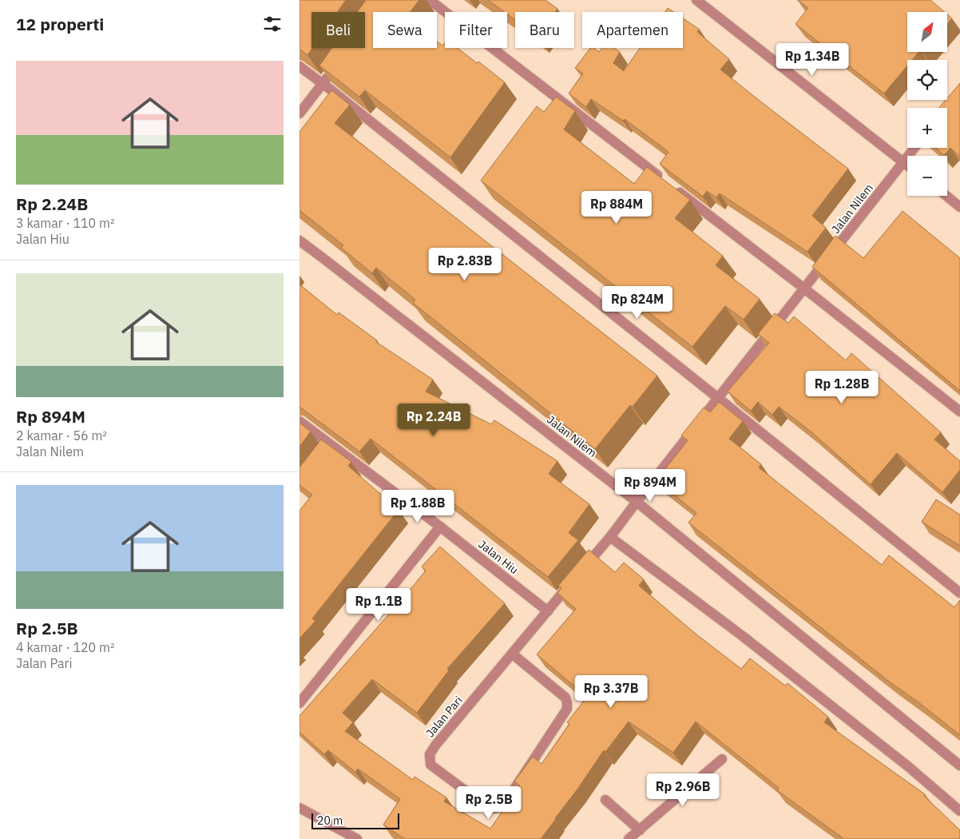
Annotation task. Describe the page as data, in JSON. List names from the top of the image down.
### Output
{
  "streets": {
    "street": ["Jalan Nilem", "Jalan Hiu", "Jalan Pari"]
  },
  "scale_bar": "20 m",
  "north": "top right",
  "page": {
    "heading": "12 properti",
    "map_buttons": ["+", "−"],
    "chip": [
      "Beli",
      "Sewa",
      "Filter",
      "Baru",
      "Apartemen"
    ],
    "price": [
      "Rp 1.34B",
      "Rp 884M",
      "Rp 2.83B",
      "Rp 824M",
      "Rp 1.28B",
      "Rp 2.24B",
      "Rp 894M",
      "Rp 1.88B",
      "Rp 1.1B",
      "Rp 3.37B",
      "Rp 2.96B",
      "Rp 2.5B"
    ],
    "list": [
      {
        "name": "Rp 2.24B",
        "note": "3 kamar · 110 m² · Jalan Hiu"
      },
      {
        "name": "Rp 894M",
        "note": "2 kamar · 56 m² · Jalan Nilem"
      },
      {
        "name": "Rp 2.5B",
        "note": "4 kamar · 120 m² · Jalan Pari"
      }
    ],
    "scale": "20 m"
  }
}
